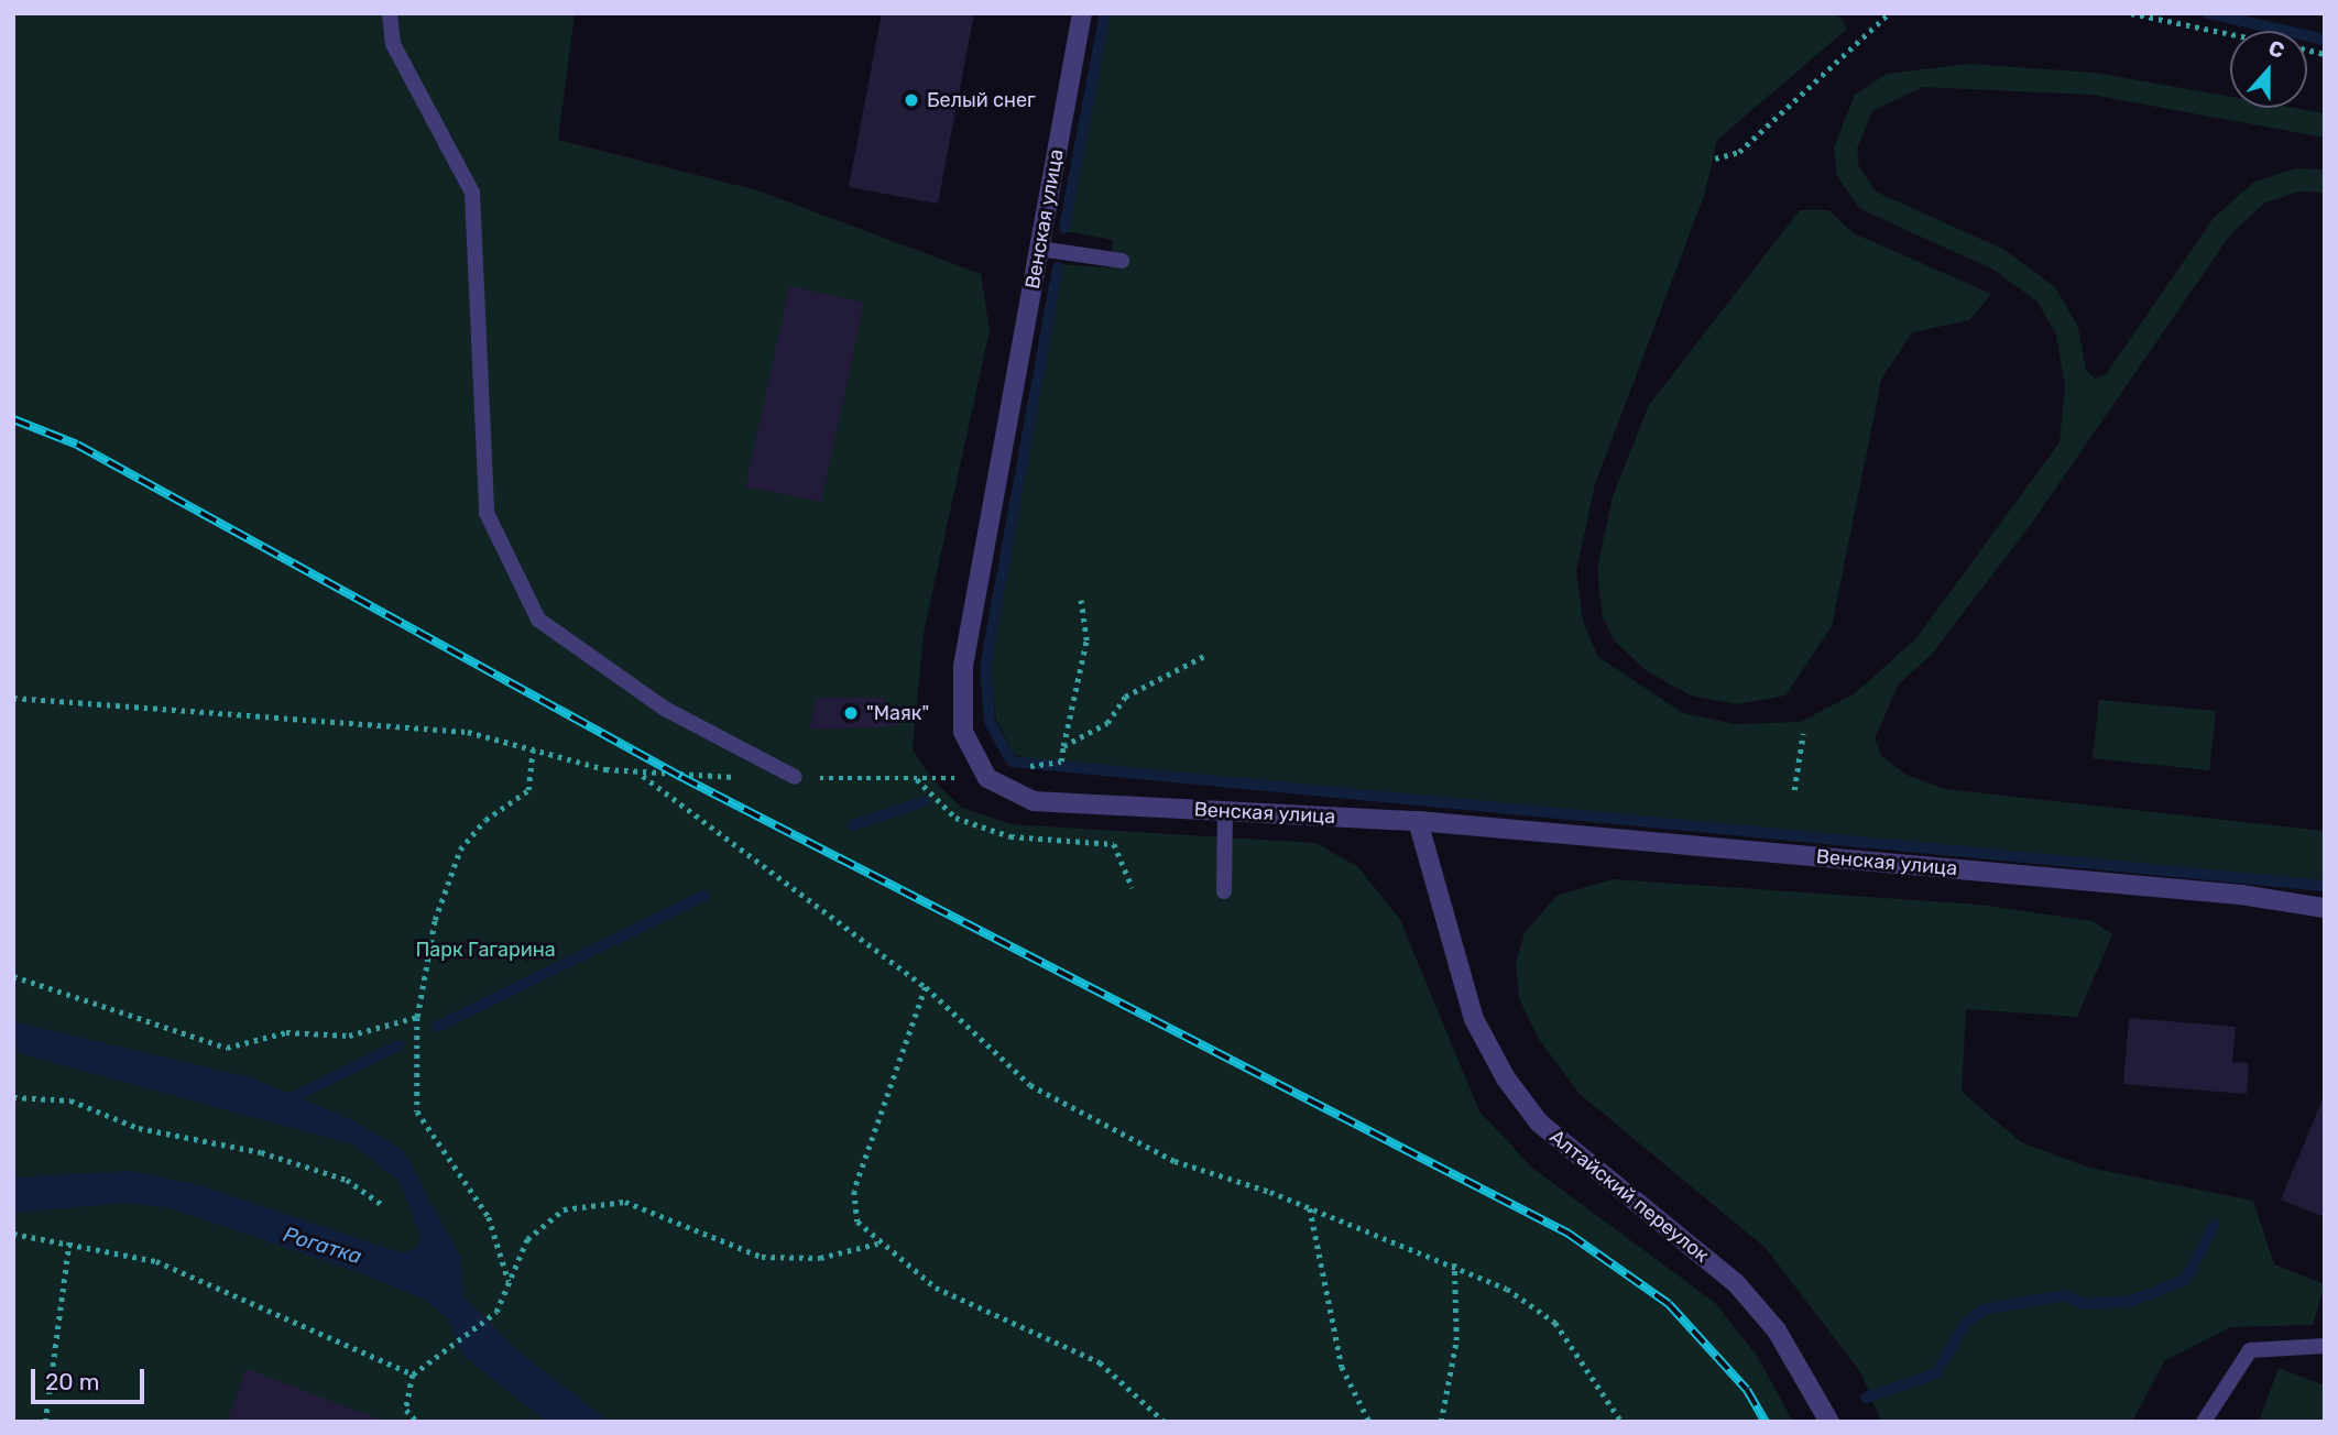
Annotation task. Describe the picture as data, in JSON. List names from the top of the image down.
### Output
{
  "streets": {
    "street": ["Венская улица", "Алтайский переулок"]
  },
  "crossings": [
    ["Венская улица", "Алтайский переулок"]
  ],
  "water": ["Рогатка"],
  "parks": ["Парк Гагарина"],
  "places": ["Белый снег", "\"Маяк\""],
  "scale_bar": "20 m",
  "north": "top"
}
